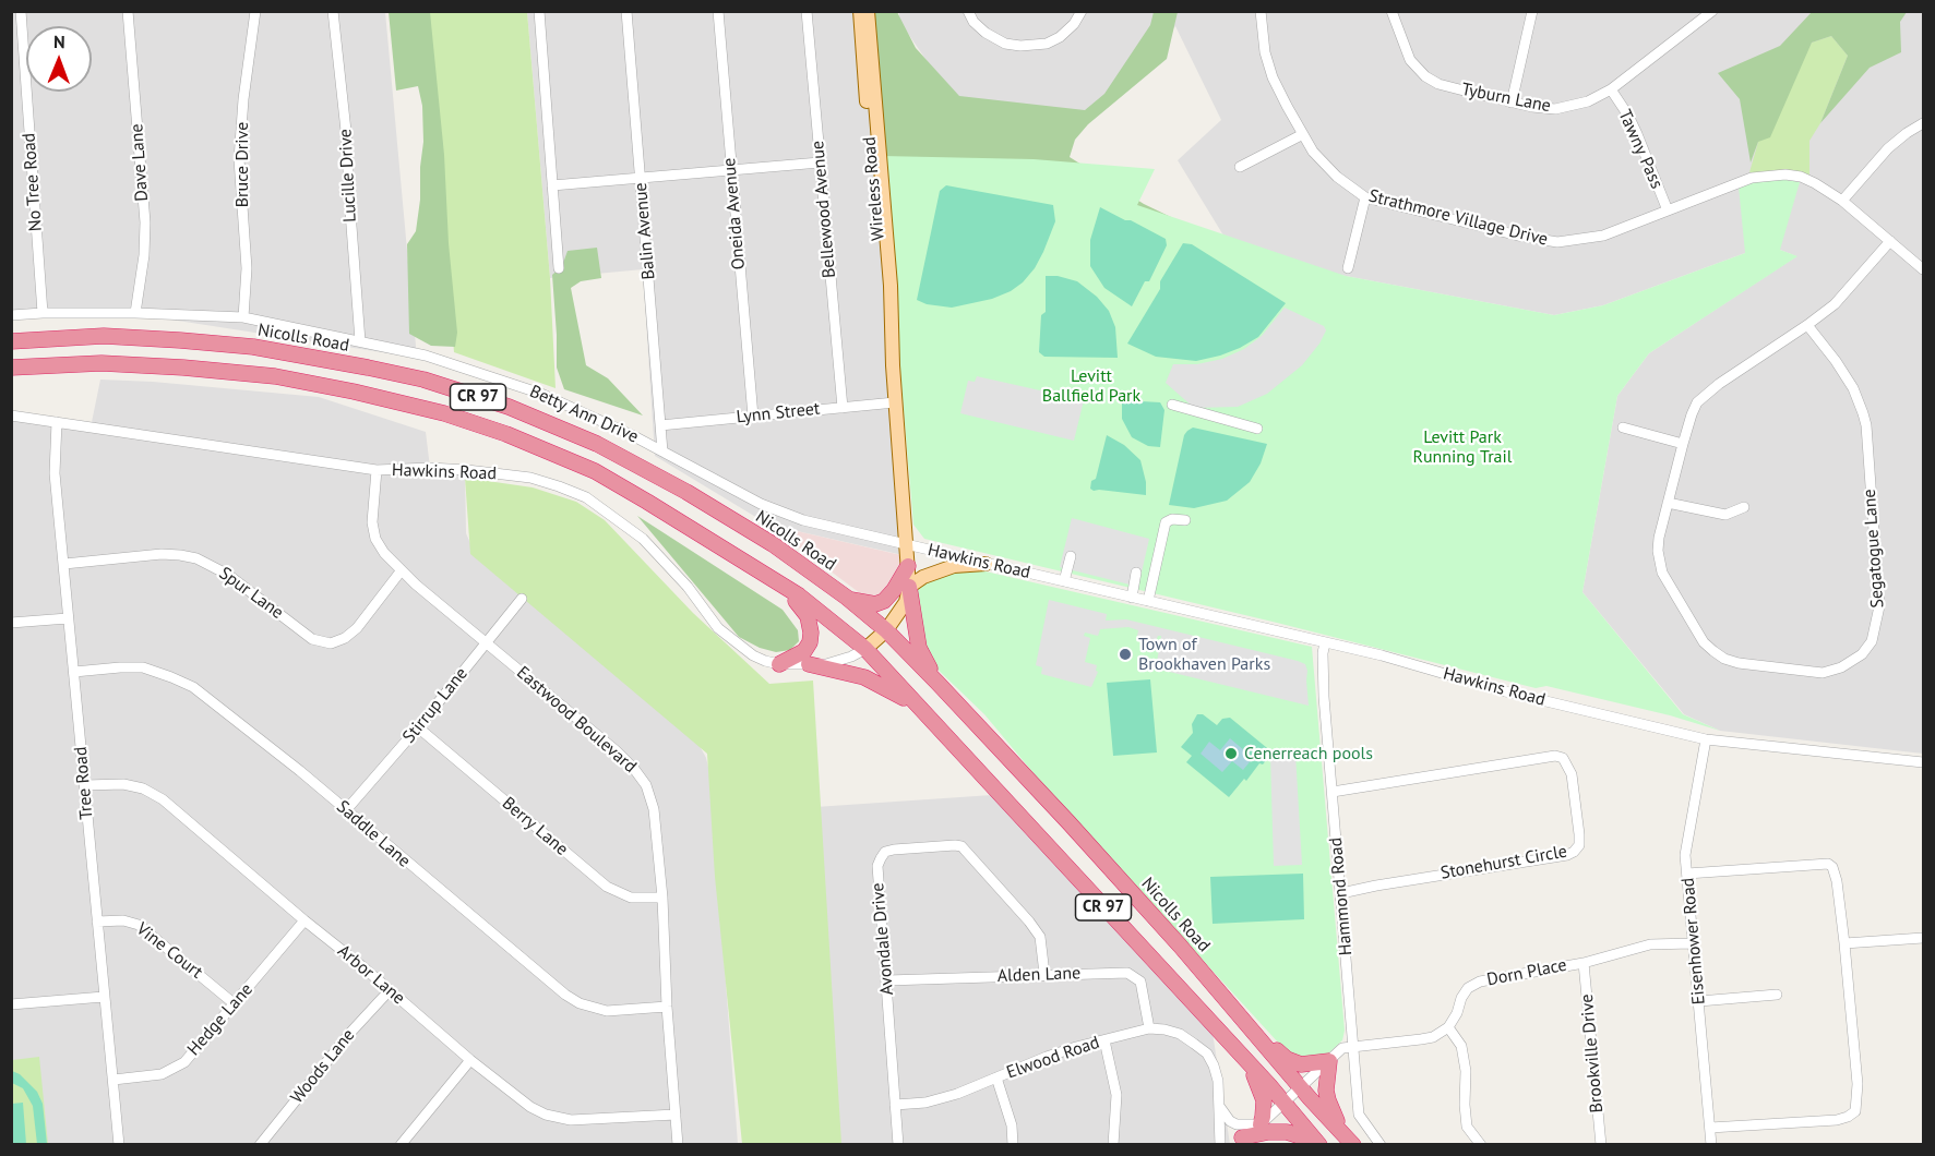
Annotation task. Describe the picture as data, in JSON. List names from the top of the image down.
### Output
{
  "streets": {
    "highway": ["Nicolls Road", "CR 97"],
    "main road": ["Wireless Road", "Hawkins Road"],
    "street": [
      "Tyburn Lane",
      "Tawny Pass",
      "Dave Lane",
      "Bruce Drive",
      "Lucille Drive",
      "No Tree Road",
      "Bellewood Avenue",
      "Oneida Avenue",
      "Strathmore Village Drive",
      "Balin Avenue",
      "Lynn Street",
      "Betty Ann Drive",
      "Segatogue Lane",
      "Spur Lane",
      "Stirrup Lane",
      "Eastwood Boulevard",
      "Tree Road",
      "Berry Lane",
      "Saddle Lane",
      "Stonehurst Circle",
      "Hammond Road",
      "Avondale Drive",
      "Eisenhower Road",
      "Vine Court",
      "Dorn Place",
      "Arbor Lane",
      "Alden Lane",
      "Hedge Lane",
      "Brookville Drive",
      "Elwood Road",
      "Woods Lane"
    ]
  },
  "crossings": [
    ["Tyburn Lane", "Tawny Pass"],
    ["Tawny Pass", "Strathmore Village Drive"],
    ["Dave Lane", "Betty Ann Drive"],
    ["Bruce Drive", "Betty Ann Drive"],
    ["Lucille Drive", "Betty Ann Drive"],
    ["No Tree Road", "Betty Ann Drive"],
    ["Wireless Road", "Lynn Street"],
    ["Wireless Road", "Betty Ann Drive"],
    ["Wireless Road", "Hawkins Road"],
    ["Bellewood Avenue", "Lynn Street"],
    ["Oneida Avenue", "Lynn Street"],
    ["Strathmore Village Drive", "Segatogue Lane"],
    ["Balin Avenue", "Lynn Street"],
    ["Balin Avenue", "Betty Ann Drive"],
    ["Nicolls Road", "Hawkins Road"],
    ["CR 97", "Hawkins Road"],
    ["Betty Ann Drive", "Hawkins Road"],
    ["Hawkins Road", "Eastwood Boulevard"],
    ["Hawkins Road", "Tree Road"],
    ["Hawkins Road", "Hammond Road"],
    ["Hawkins Road", "Eisenhower Road"],
    ["Spur Lane", "Eastwood Boulevard"],
    ["Spur Lane", "Tree Road"],
    ["Stirrup Lane", "Eastwood Boulevard"],
    ["Stirrup Lane", "Berry Lane"],
    ["Stirrup Lane", "Saddle Lane"],
    ["Eastwood Boulevard", "Berry Lane"],
    ["Eastwood Boulevard", "Saddle Lane"],
    ["Eastwood Boulevard", "Arbor Lane"],
    ["Tree Road", "Saddle Lane"],
    ["Tree Road", "Vine Court"],
    ["Tree Road", "Arbor Lane"],
    ["Tree Road", "Hedge Lane"],
    ["Stonehurst Circle", "Hammond Road"],
    ["Avondale Drive", "Alden Lane"],
    ["Avondale Drive", "Elwood Road"],
    ["Eisenhower Road", "Dorn Place"],
    ["Vine Court", "Hedge Lane"],
    ["Dorn Place", "Brookville Drive"],
    ["Arbor Lane", "Hedge Lane"],
    ["Arbor Lane", "Woods Lane"],
    ["Alden Lane", "Elwood Road"]
  ],
  "parks": ["Levitt Ballfield Park", "Levitt Park Running Trail"],
  "places": ["Town of Brookhaven Parks", "Cenerreach pools"],
  "north": "top"
}
